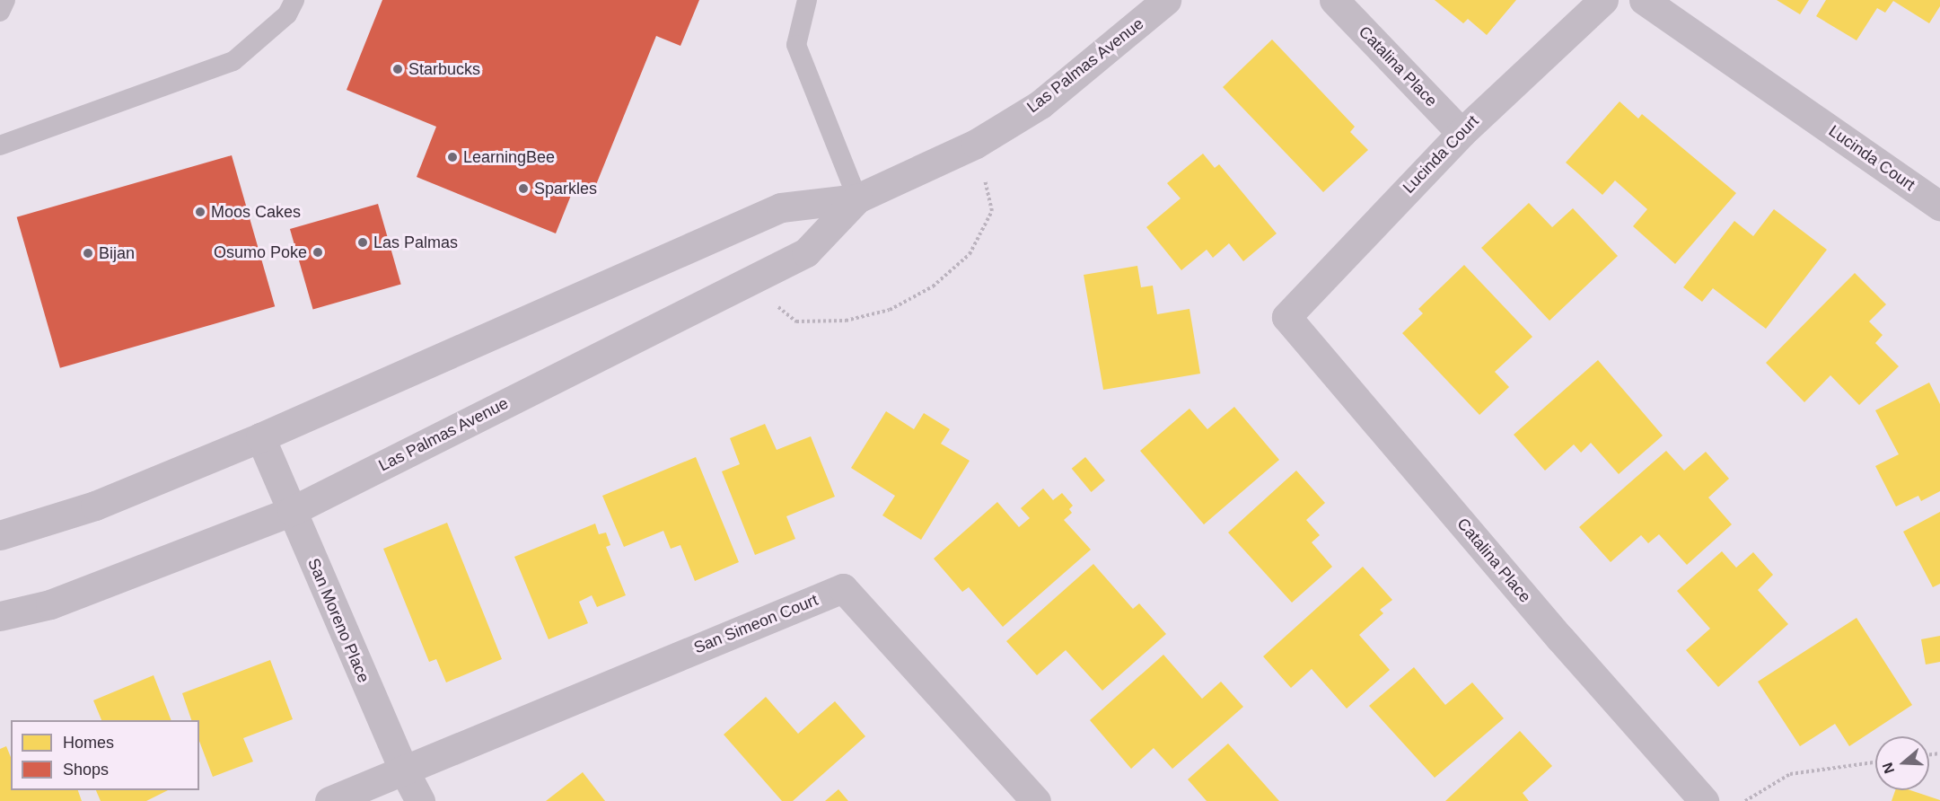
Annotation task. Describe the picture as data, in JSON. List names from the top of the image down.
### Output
{
  "streets": {
    "street": [
      "Las Palmas Avenue",
      "Catalina Place",
      "Lucinda Court",
      "San Moreno Place",
      "San Simeon Court"
    ]
  },
  "crossings": [
    ["Las Palmas Avenue", "San Moreno Place"],
    ["Catalina Place", "Lucinda Court"],
    ["San Moreno Place", "San Simeon Court"]
  ],
  "places": [
    "Starbucks",
    "LearningBee",
    "Sparkles",
    "Moos Cakes",
    "Las Palmas",
    "Osumo Poke",
    "Bijan"
  ],
  "legend": ["Homes", "Shops"],
  "north": "left"
}
